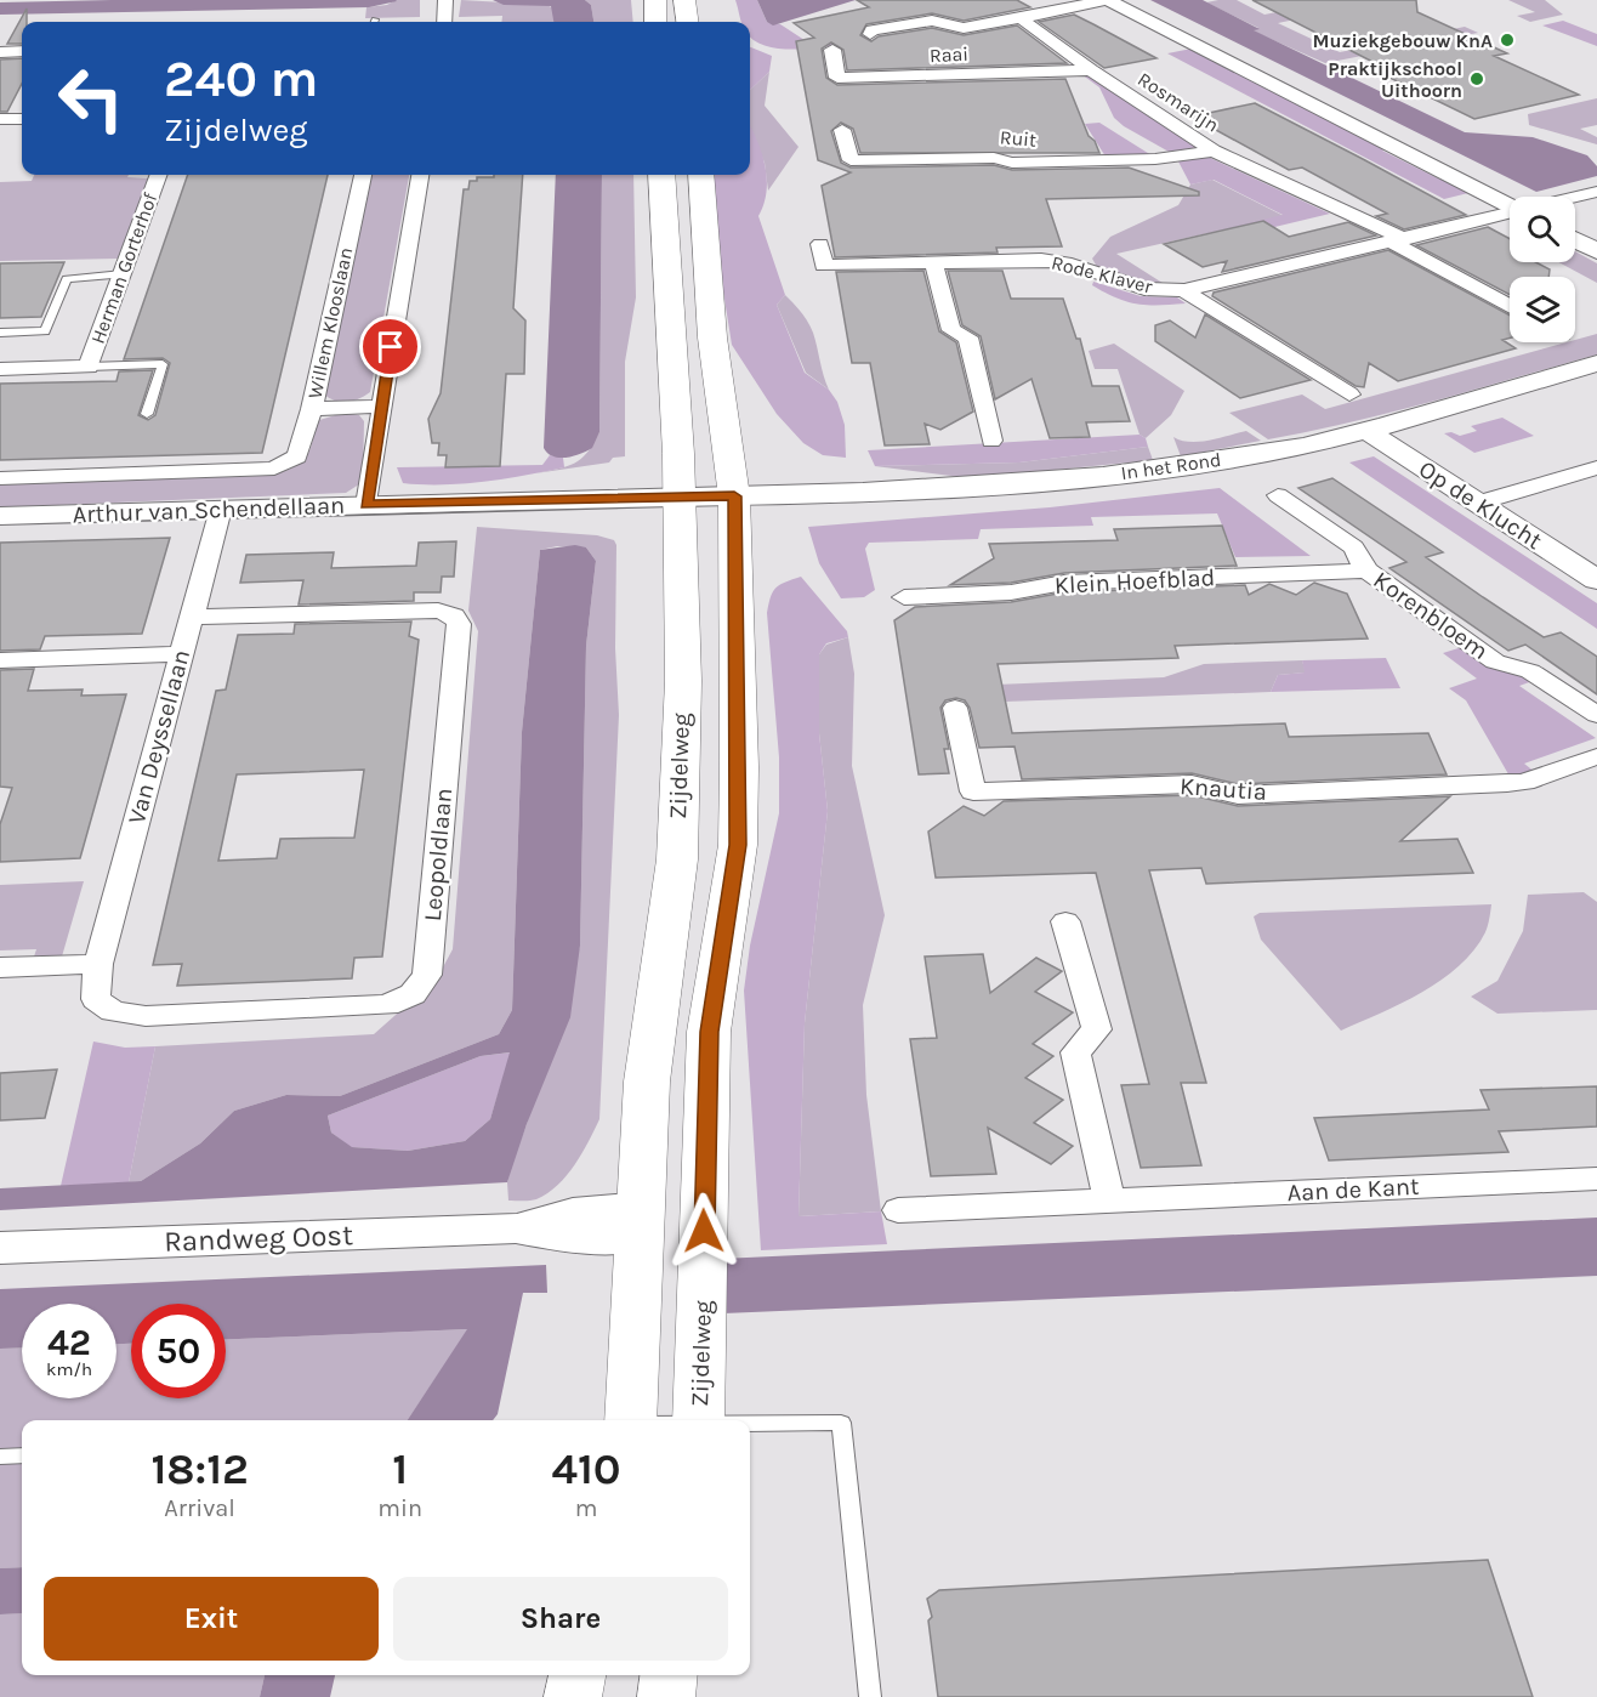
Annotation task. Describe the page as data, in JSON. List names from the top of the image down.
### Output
{
  "streets": {
    "main road": ["Zijdelweg"],
    "street": [
      "Raai",
      "Rosmarijn",
      "Ruit",
      "Herman Gorterhof",
      "Rode Klaver",
      "Willem Klooslaan",
      "In het Rond",
      "Op de Klucht",
      "Arthur van Schendellaan",
      "Klein Hoefblad",
      "Korenbloem",
      "Van Deyssellaan",
      "Knautia",
      "Leopoldlaan",
      "Aan de Kant",
      "Randweg Oost"
    ]
  },
  "crossings": [
    ["Raai", "Rosmarijn"],
    ["Rosmarijn", "Ruit"],
    ["Rosmarijn", "Rode Klaver"],
    ["Willem Klooslaan", "Arthur van Schendellaan"],
    ["In het Rond", "Op de Klucht"],
    ["In het Rond", "Zijdelweg"],
    ["Arthur van Schendellaan", "Van Deyssellaan"],
    ["Arthur van Schendellaan", "Zijdelweg"],
    ["Klein Hoefblad", "Korenbloem"],
    ["Van Deyssellaan", "Leopoldlaan"],
    ["Zijdelweg", "Randweg Oost"]
  ],
  "places": ["Muziekgebouw KnA", "Praktijkschool Uithoorn"],
  "page": {
    "turn": ["240 m", "Zijdelweg"],
    "speed": "42 km/h",
    "limit": "50",
    "eta": [
      "18:12",
      "Arrival",
      "1",
      "min",
      "410",
      "m"
    ],
    "buttons": ["Exit", "Share"]
  }
}
